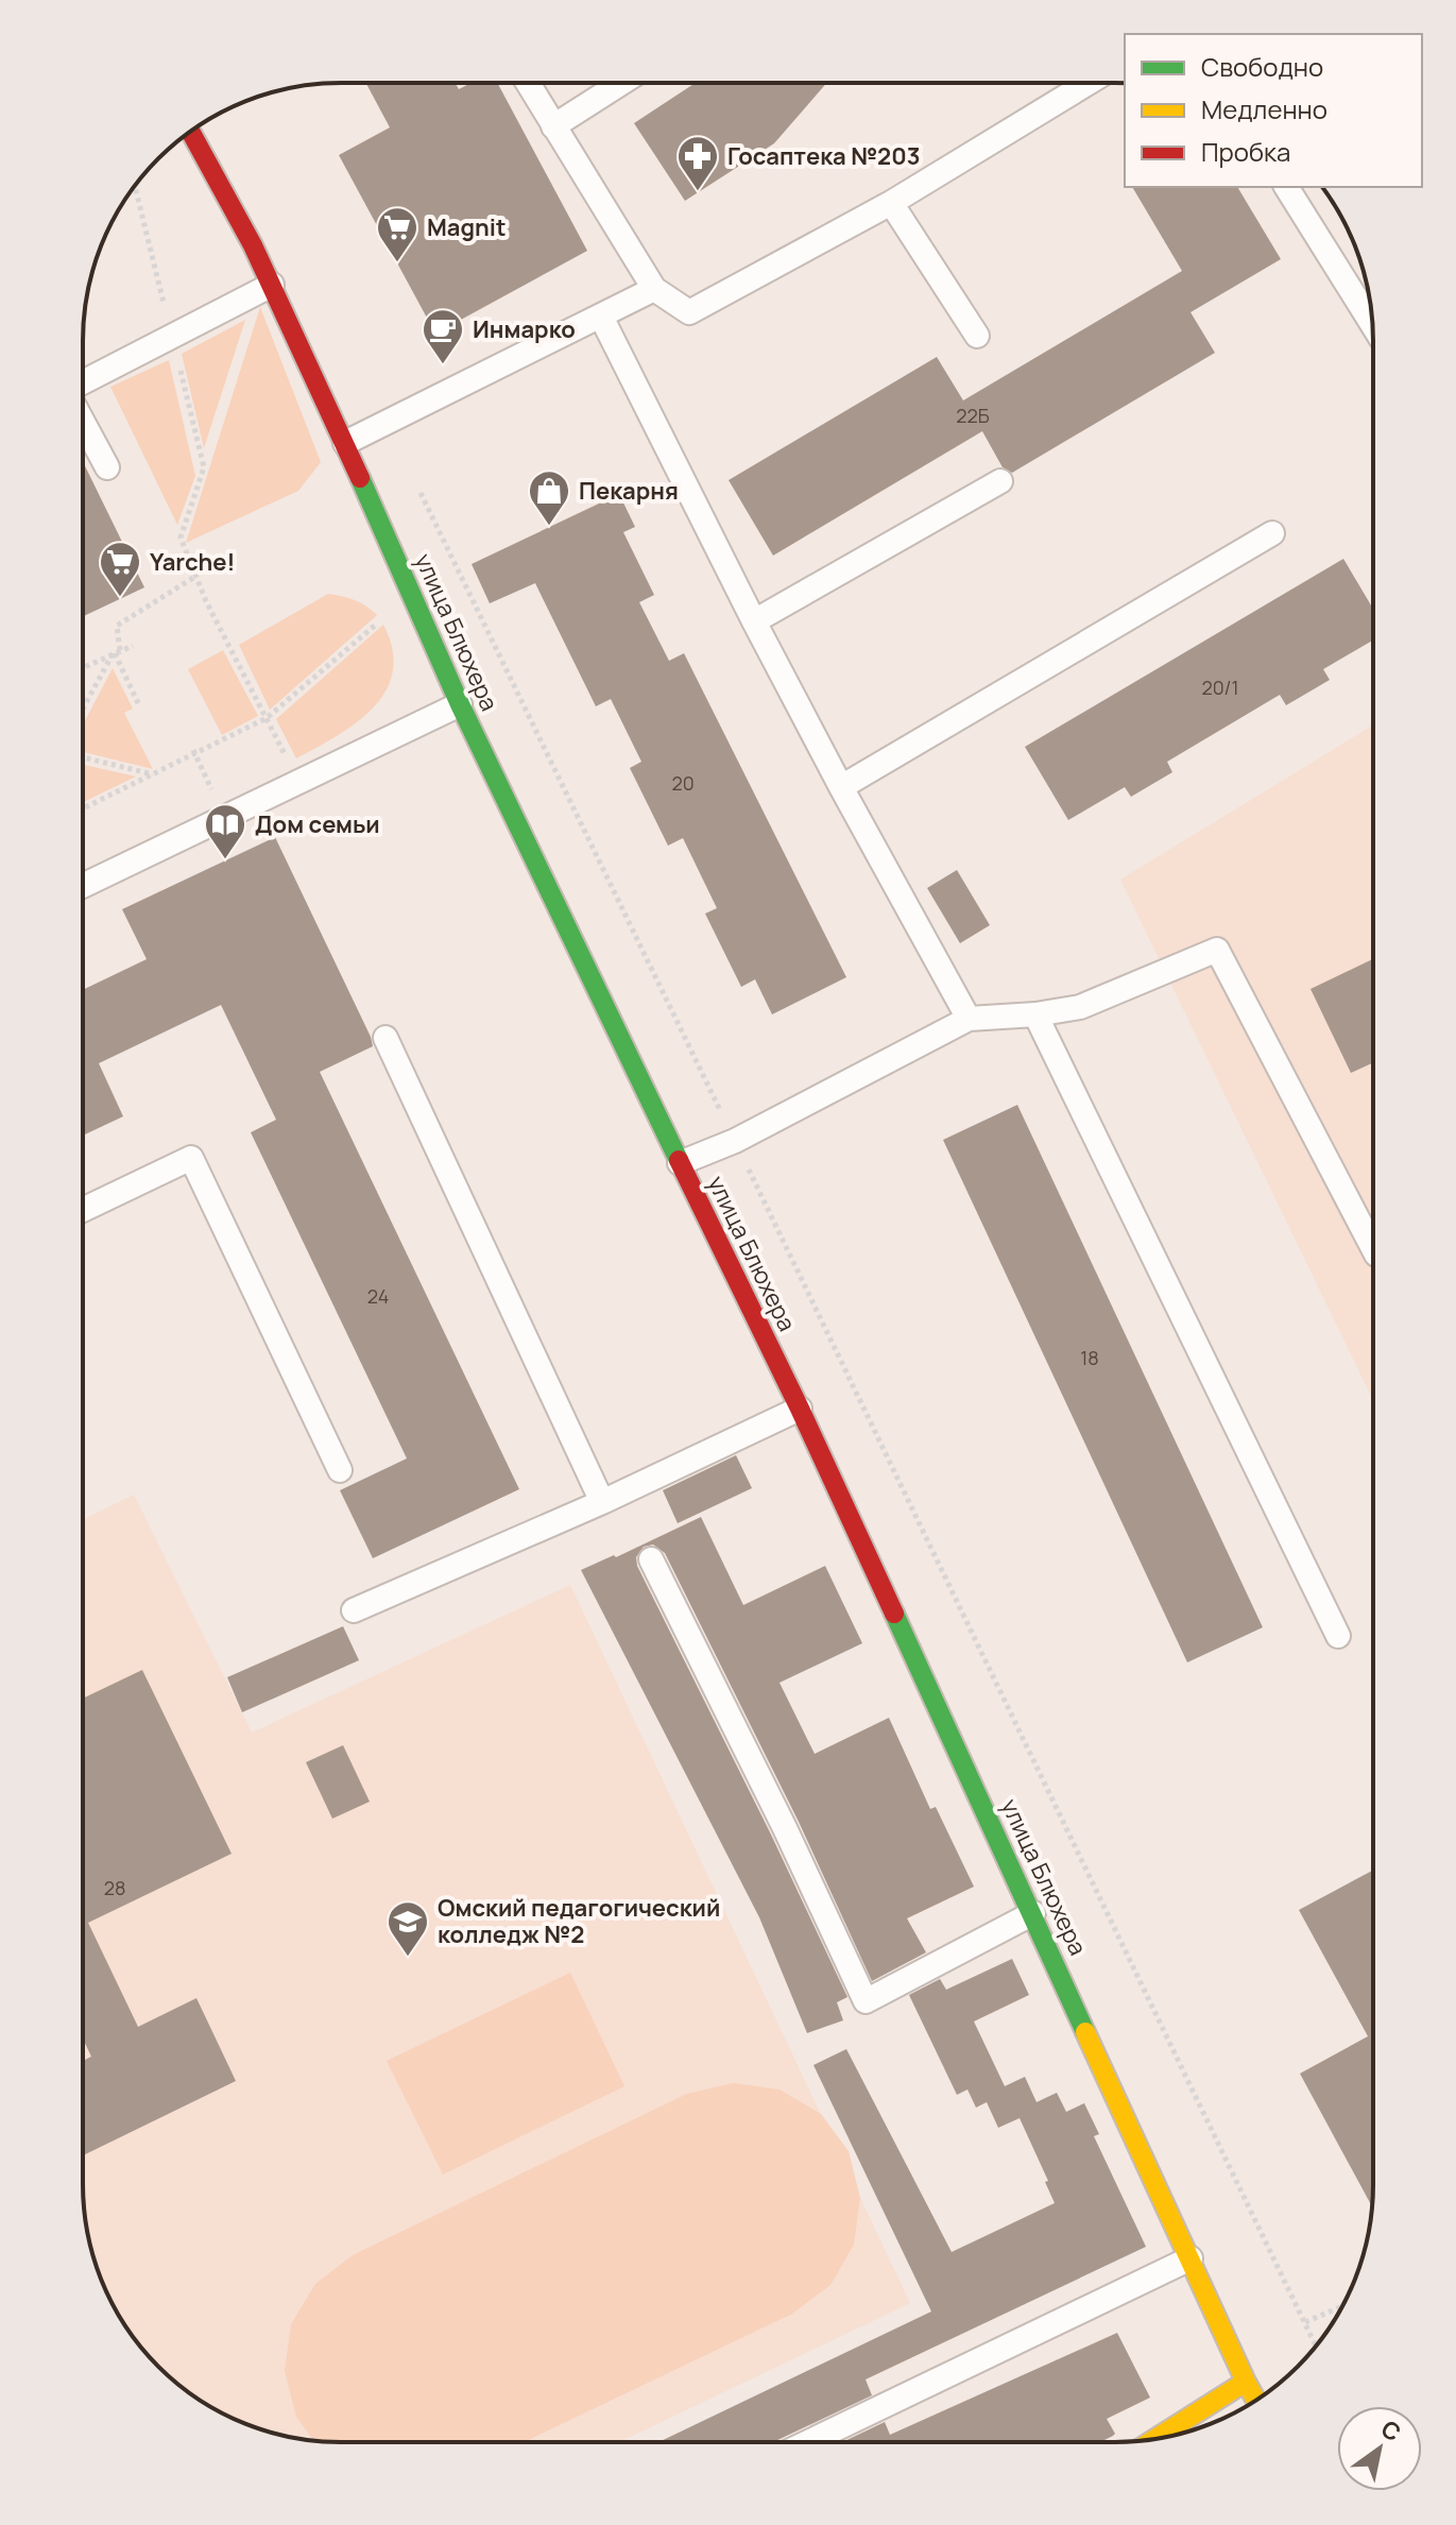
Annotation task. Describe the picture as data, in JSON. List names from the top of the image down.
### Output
{
  "streets": {
    "street": ["улица Блюхера"]
  },
  "places": {
    "pharmacy": ["Госаптека №203"],
    "supermarket": ["Magnit", "Yarche!"],
    "cafe": ["Инмарко"],
    "shop": ["Пекарня"],
    "library": ["Дом семьи"],
    "school or university": ["Омский педагогический колледж №2"]
  },
  "house_numbers": [
    "22Б",
    "20/1",
    "20",
    "24",
    "18",
    "28"
  ],
  "legend": ["Свободно", "Медленно", "Пробка"],
  "north": "top right"
}
